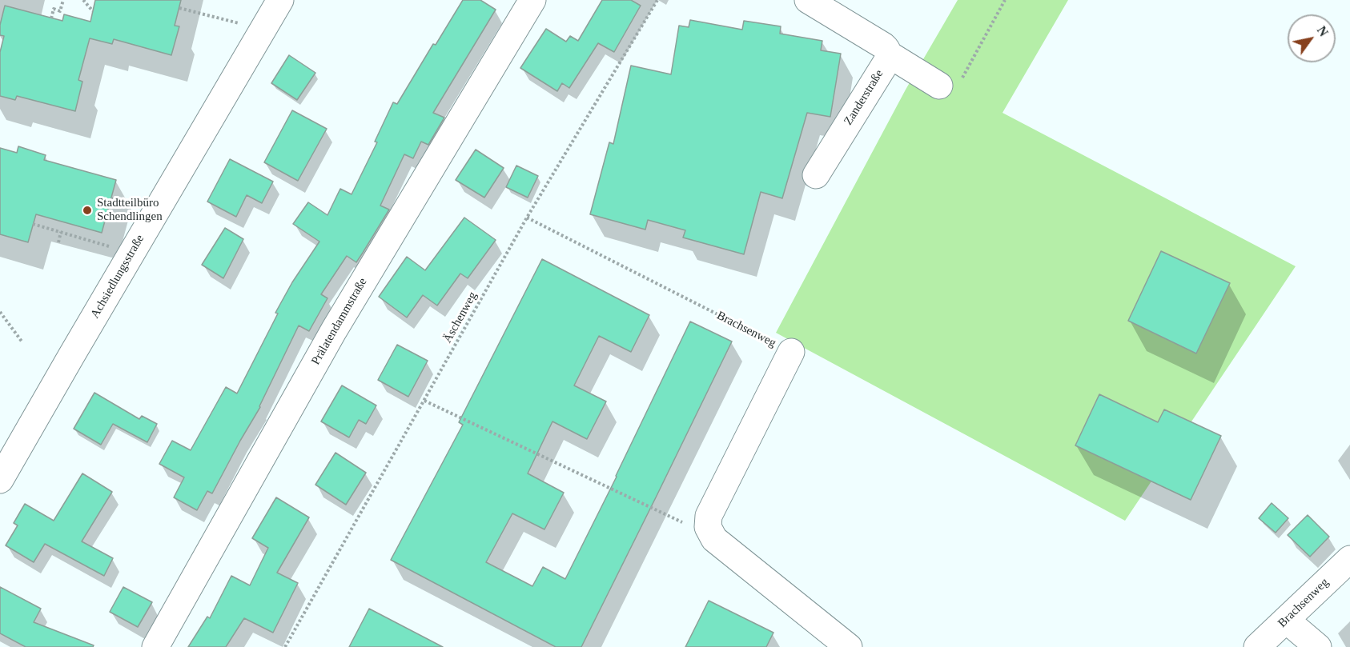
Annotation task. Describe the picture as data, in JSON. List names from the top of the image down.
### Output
{
  "streets": {
    "street": [
      "Zanderstraße",
      "Achsiedlungsstraße",
      "Prälatendammstraße",
      "Brachsenweg"
    ],
    "path": ["Äschenweg"]
  },
  "crossings": [
    ["Äschenweg", "Brachsenweg"]
  ],
  "places": ["Stadtteilbüro Schendlingen"],
  "north": "top right"
}
